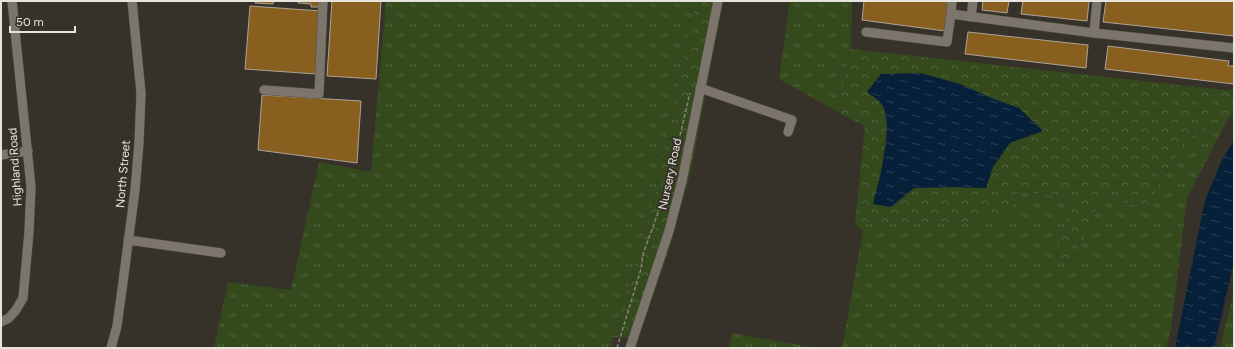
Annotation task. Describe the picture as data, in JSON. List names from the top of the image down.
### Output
{
  "streets": {
    "street": ["Highland Road", "North Street", "Nursery Road"]
  },
  "scale_bar": "50 m"
}
